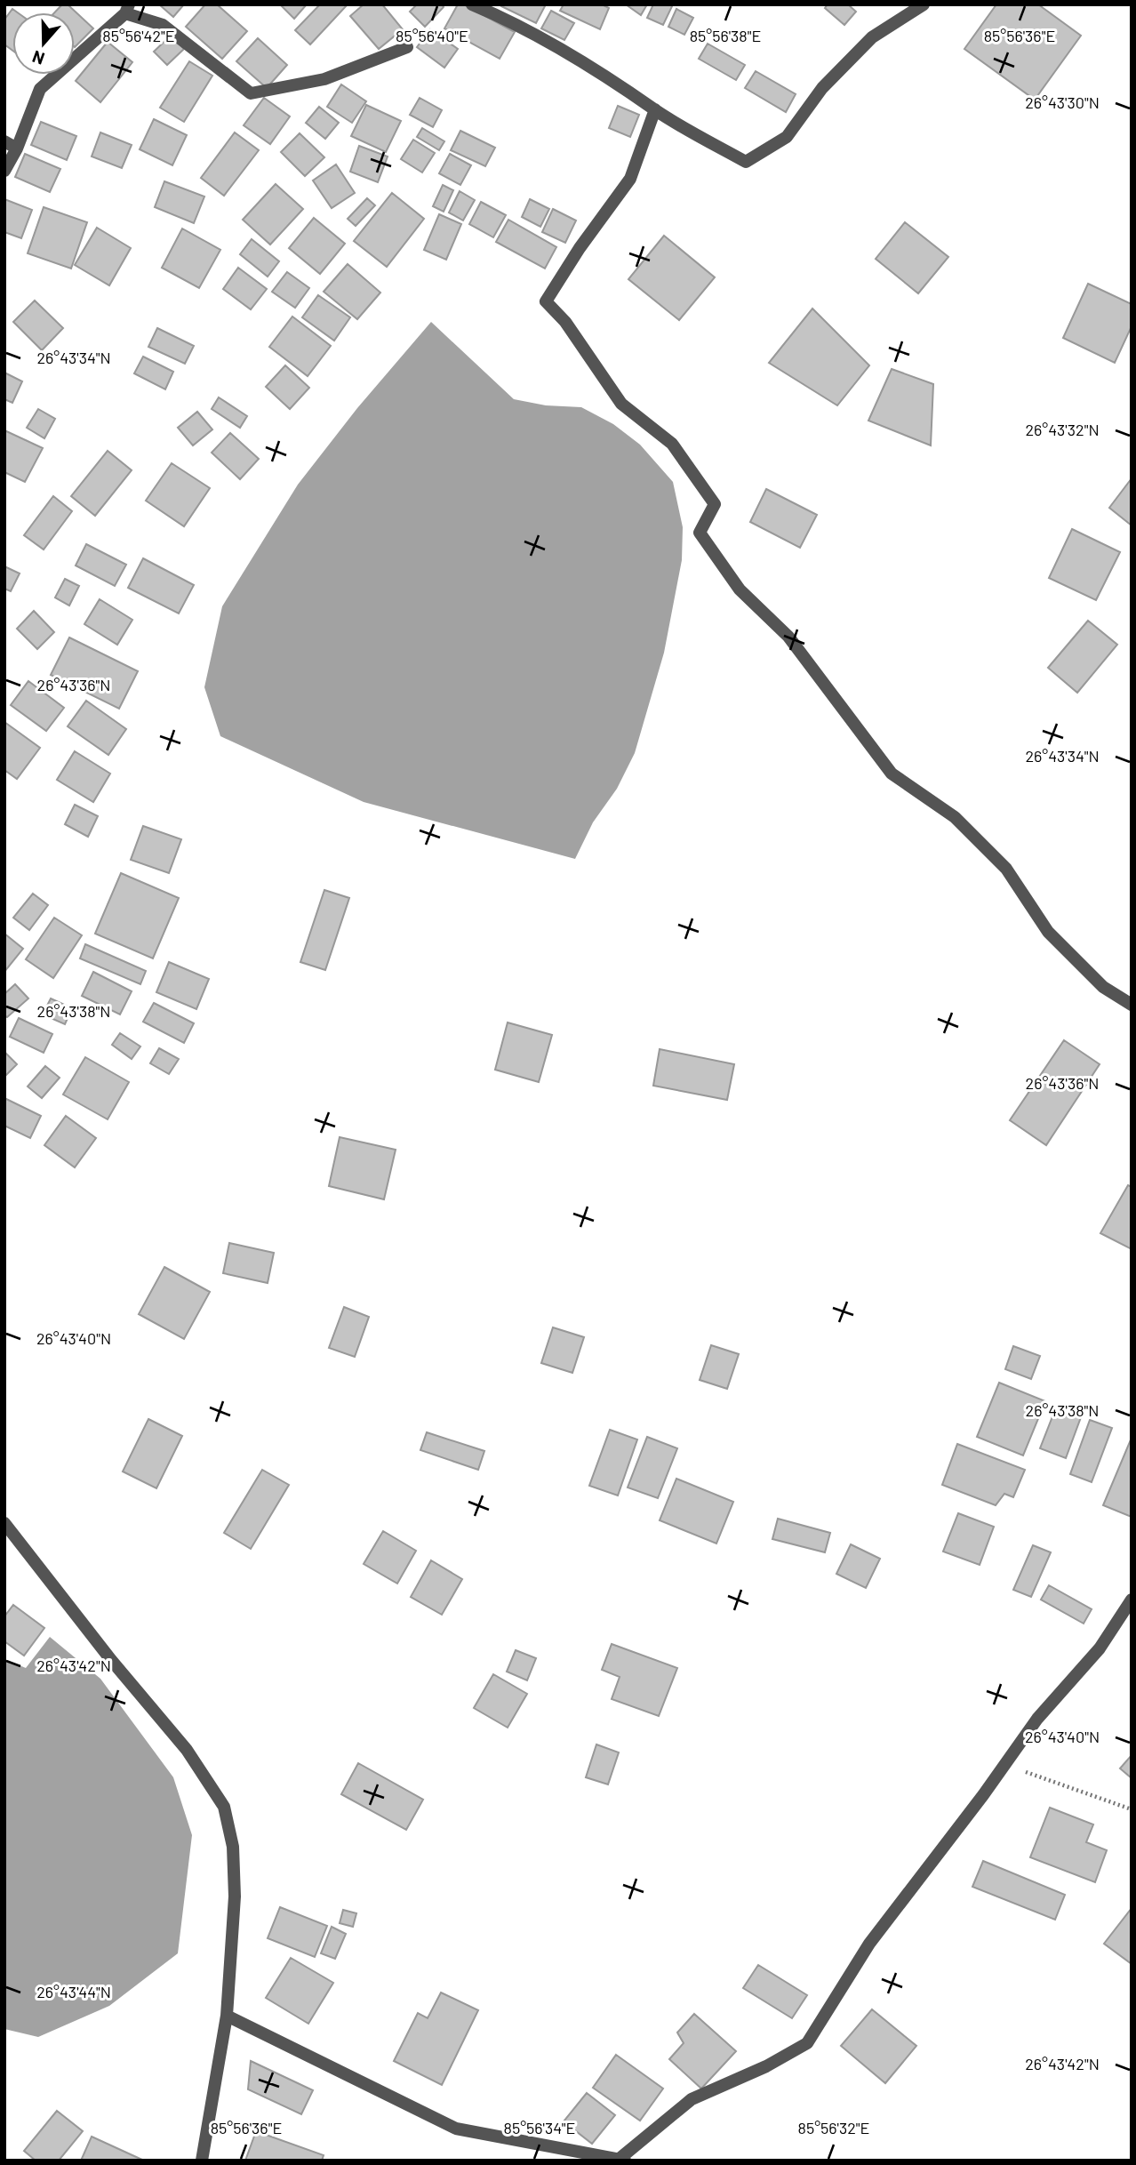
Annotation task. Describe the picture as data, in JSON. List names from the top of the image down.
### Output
{
  "north": "bottom",
  "coordinates": [
    "85°56'42\"E",
    "85°56'40\"E",
    "85°56'38\"E",
    "85°56'36\"E",
    "26°43'30\"N",
    "26°43'34\"N",
    "26°43'32\"N",
    "26°43'36\"N",
    "26°43'38\"N",
    "26°43'40\"N",
    "26°43'42\"N",
    "26°43'44\"N",
    "85°56'34\"E",
    "85°56'32\"E"
  ]
}
